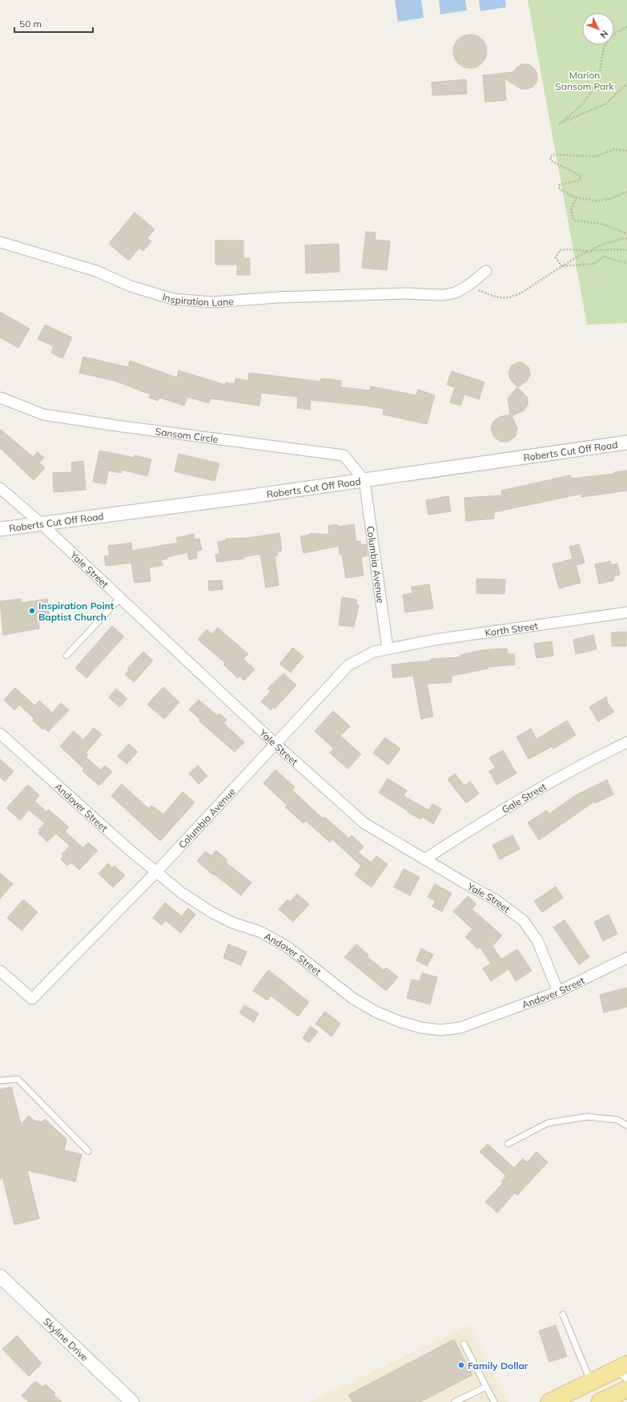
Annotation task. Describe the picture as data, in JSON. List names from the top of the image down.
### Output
{
  "streets": {
    "street": [
      "Inspiration Lane",
      "Sansom Circle",
      "Roberts Cut Off Road",
      "Columbia Avenue",
      "Yale Street",
      "Korth Street",
      "Gale Street",
      "Andover Street",
      "Skyline Drive"
    ]
  },
  "crossings": [
    ["Sansom Circle", "Roberts Cut Off Road"],
    ["Sansom Circle", "Columbia Avenue"],
    ["Roberts Cut Off Road", "Columbia Avenue"],
    ["Roberts Cut Off Road", "Yale Street"],
    ["Columbia Avenue", "Yale Street"],
    ["Columbia Avenue", "Korth Street"],
    ["Columbia Avenue", "Andover Street"],
    ["Yale Street", "Gale Street"],
    ["Yale Street", "Andover Street"]
  ],
  "parks": ["Marion Sansom Park"],
  "places": ["Inspiration Point Baptist Church", "Family Dollar"],
  "scale_bar": "50 m",
  "north": "bottom right"
}
